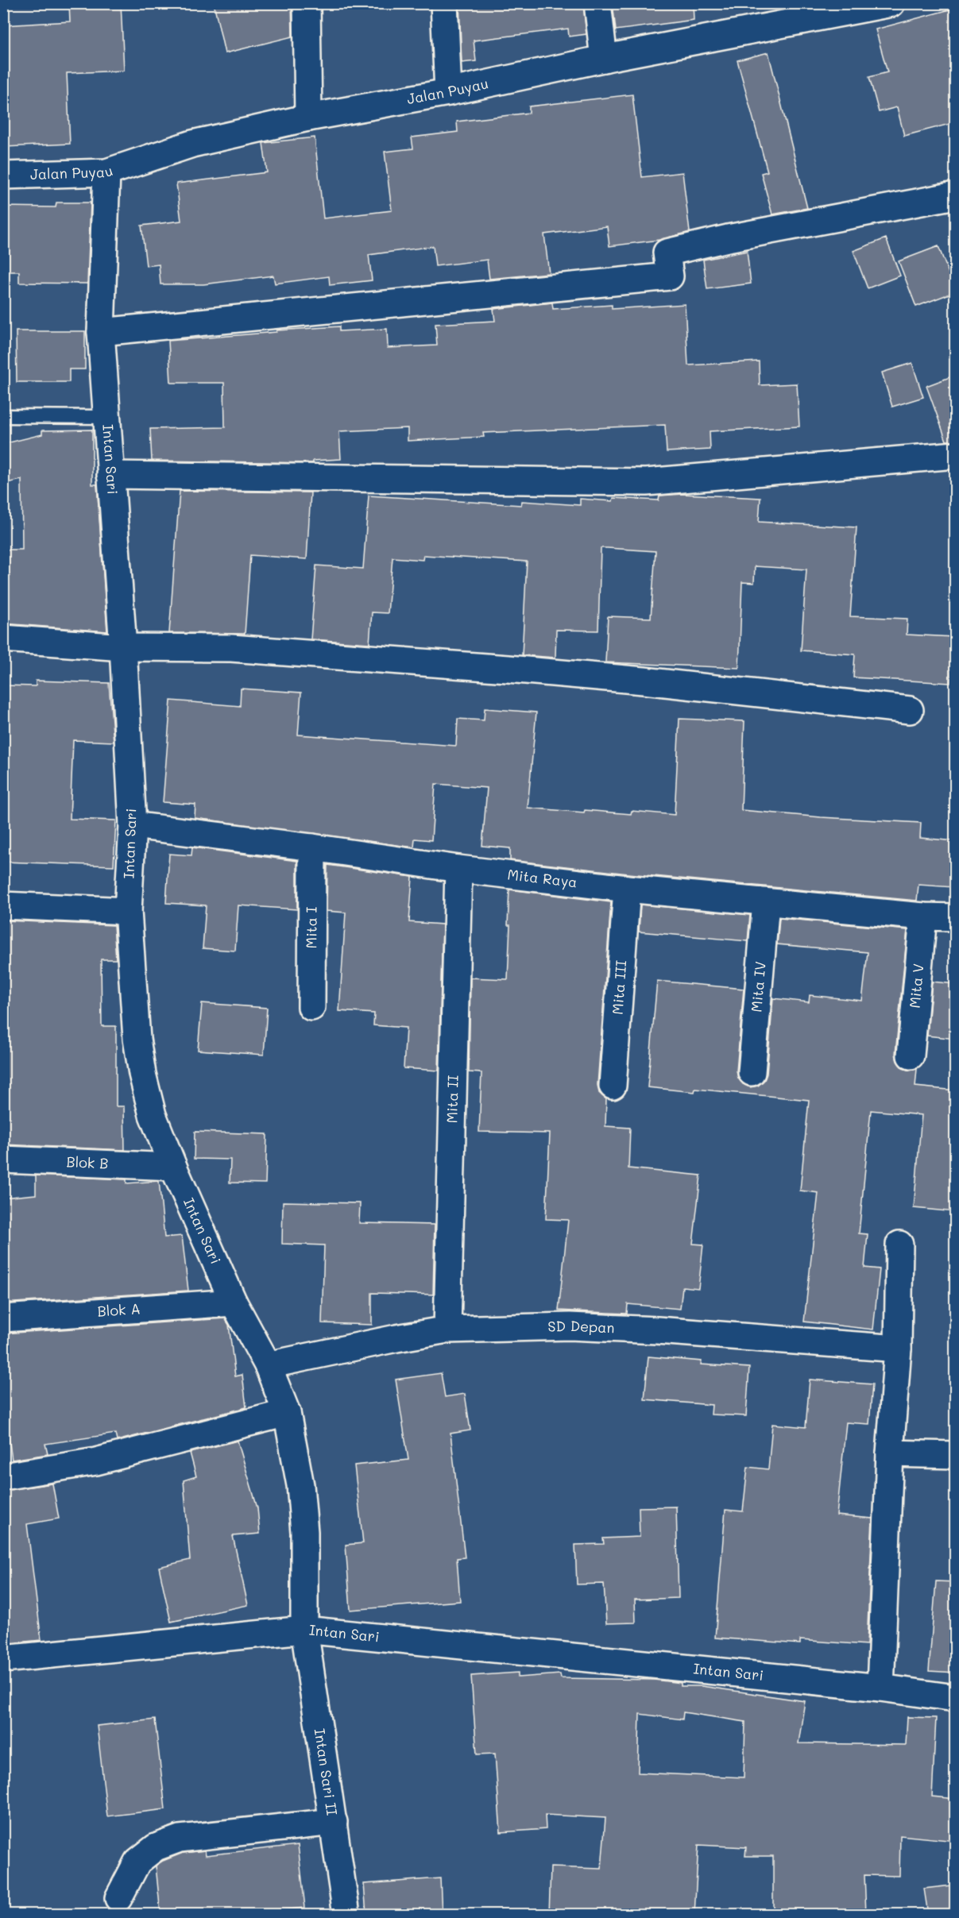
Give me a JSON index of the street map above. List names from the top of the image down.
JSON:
{
  "streets": {
    "street": [
      "Jalan Puyau",
      "Intan Sari",
      "Mita Raya",
      "Mita I",
      "Mita V",
      "Mita III",
      "Mita IV",
      "Mita II",
      "Blok B",
      "Blok A",
      "SD Depan",
      "Intan Sari II"
    ]
  },
  "crossings": [
    ["Jalan Puyau", "Intan Sari"],
    ["Intan Sari", "Mita Raya"],
    ["Intan Sari", "Blok B"],
    ["Intan Sari", "Blok A"],
    ["Intan Sari", "SD Depan"],
    ["Intan Sari", "Intan Sari II"],
    ["Mita Raya", "Mita I"],
    ["Mita Raya", "Mita V"],
    ["Mita Raya", "Mita III"],
    ["Mita Raya", "Mita IV"],
    ["Mita Raya", "Mita II"],
    ["Mita II", "SD Depan"]
  ]
}
